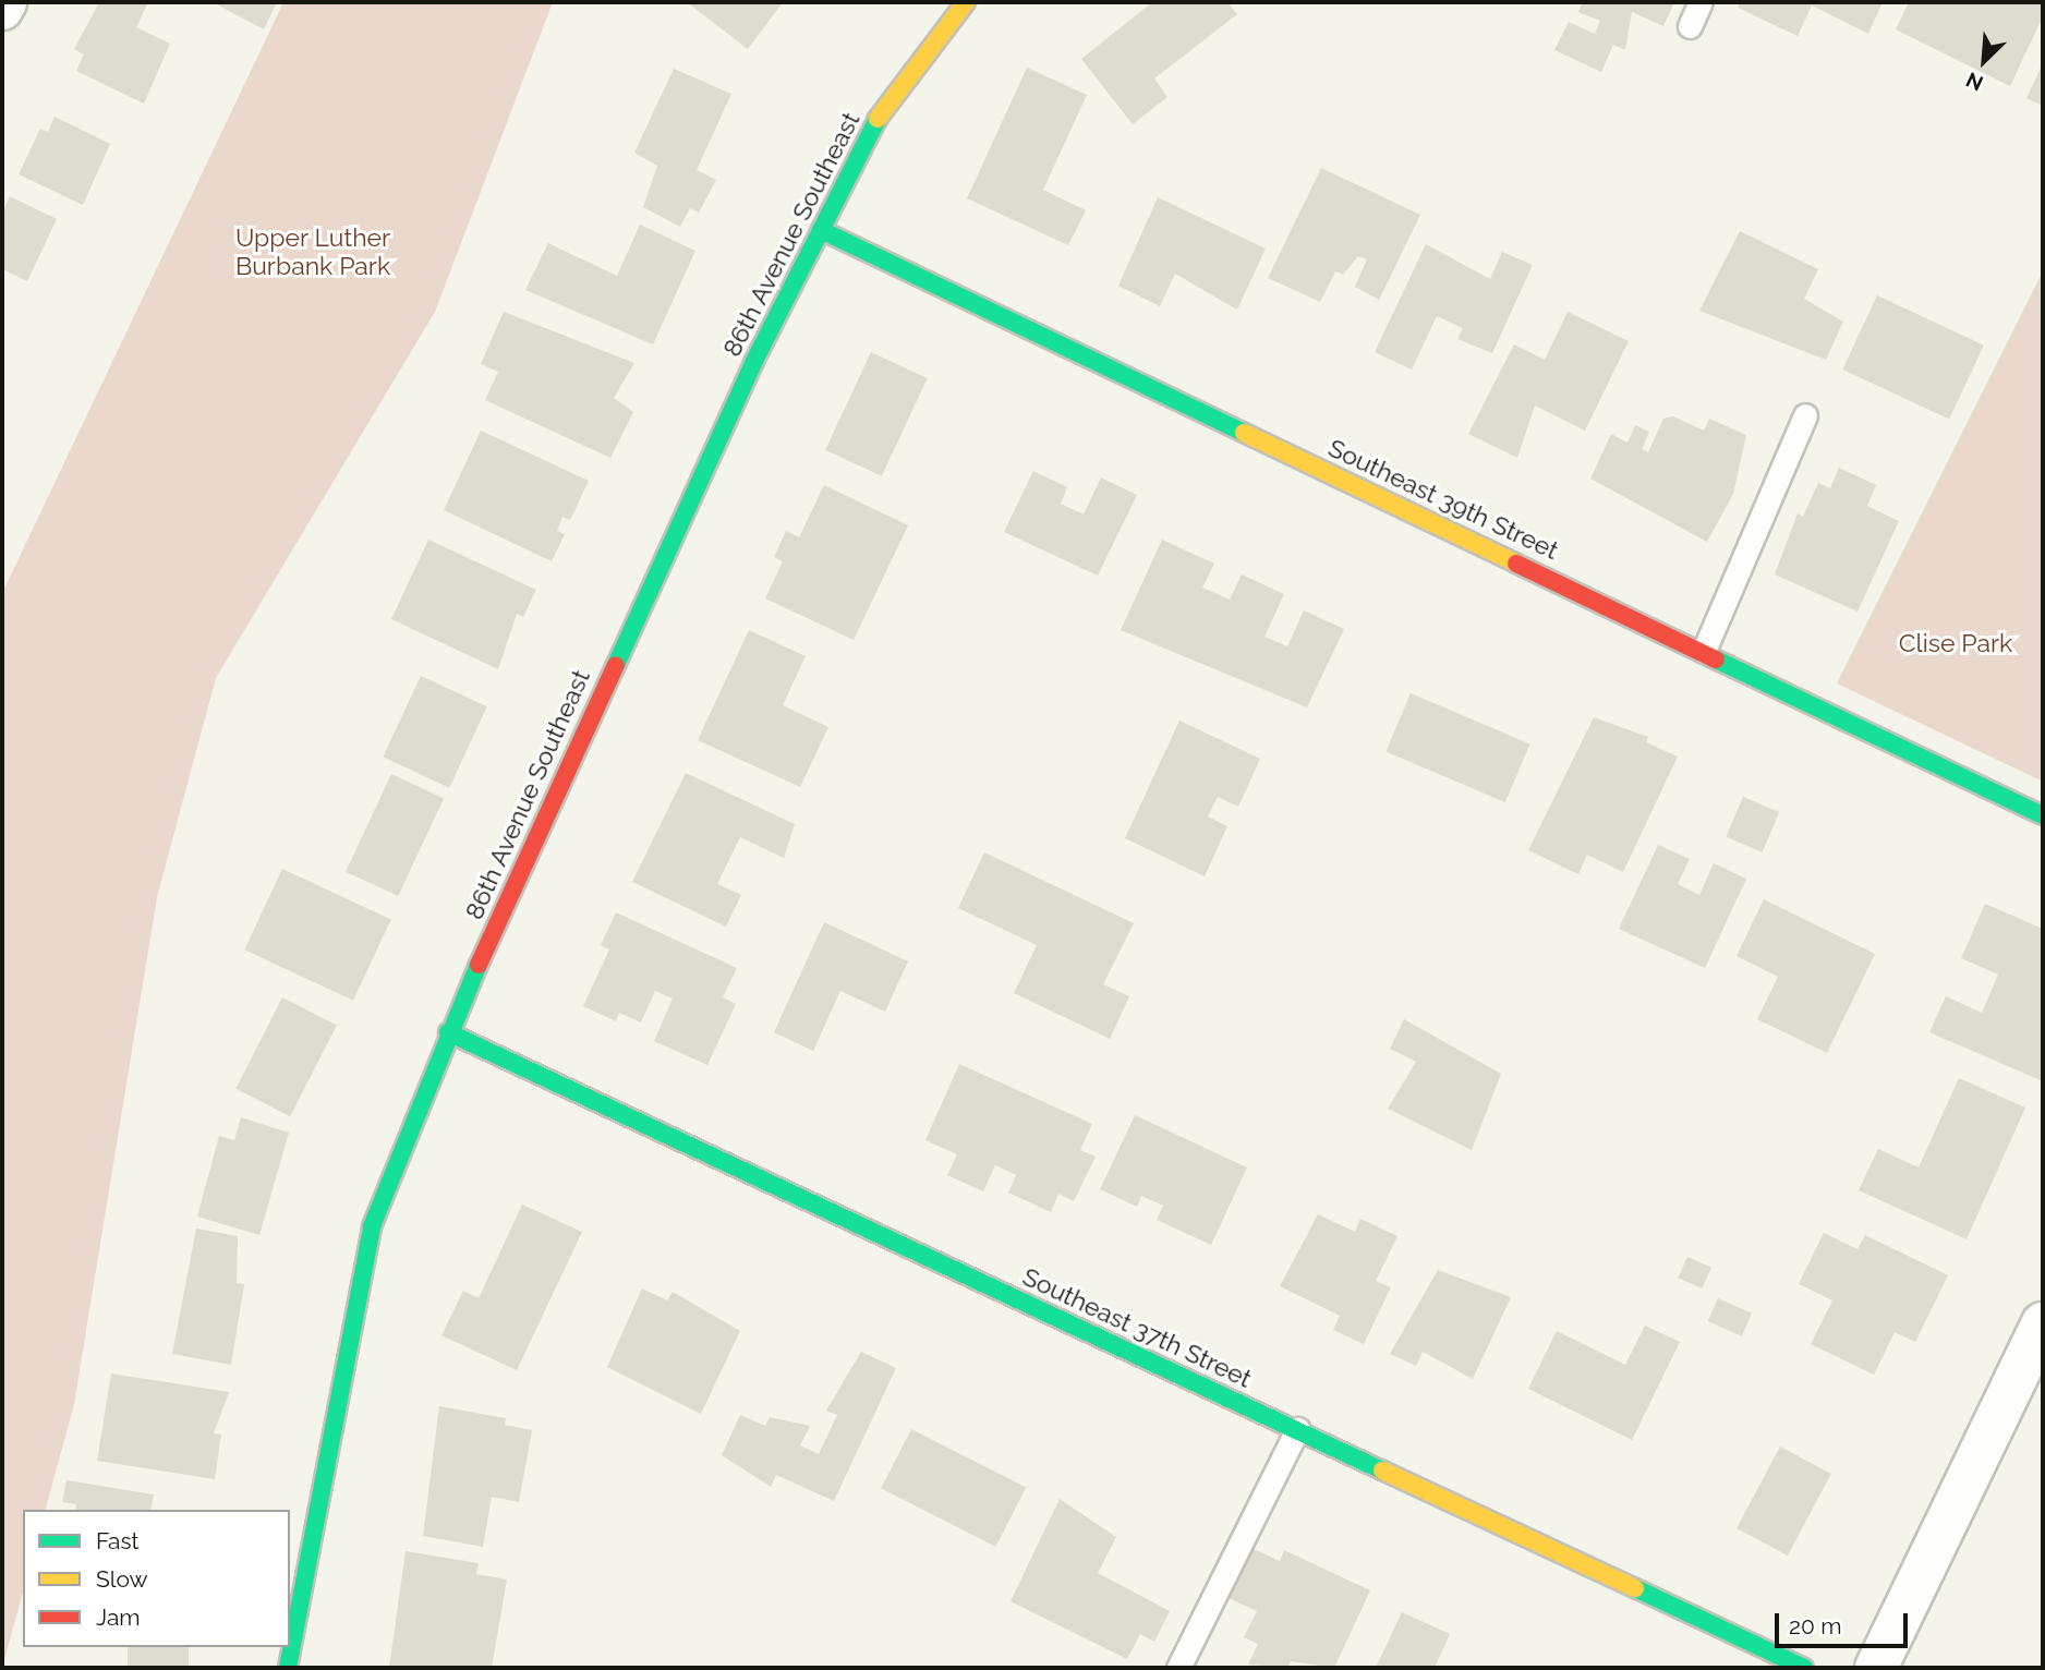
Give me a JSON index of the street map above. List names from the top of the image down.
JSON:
{
  "streets": {
    "street": ["86th Avenue Southeast", "Southeast 39th Street", "Southeast 37th Street"]
  },
  "crossings": [
    ["86th Avenue Southeast", "Southeast 39th Street"],
    ["86th Avenue Southeast", "Southeast 37th Street"]
  ],
  "parks": ["Upper Luther Burbank Park", "Clise Park"],
  "legend": ["Fast", "Slow", "Jam"],
  "scale_bar": "20 m",
  "north": "bottom left"
}
